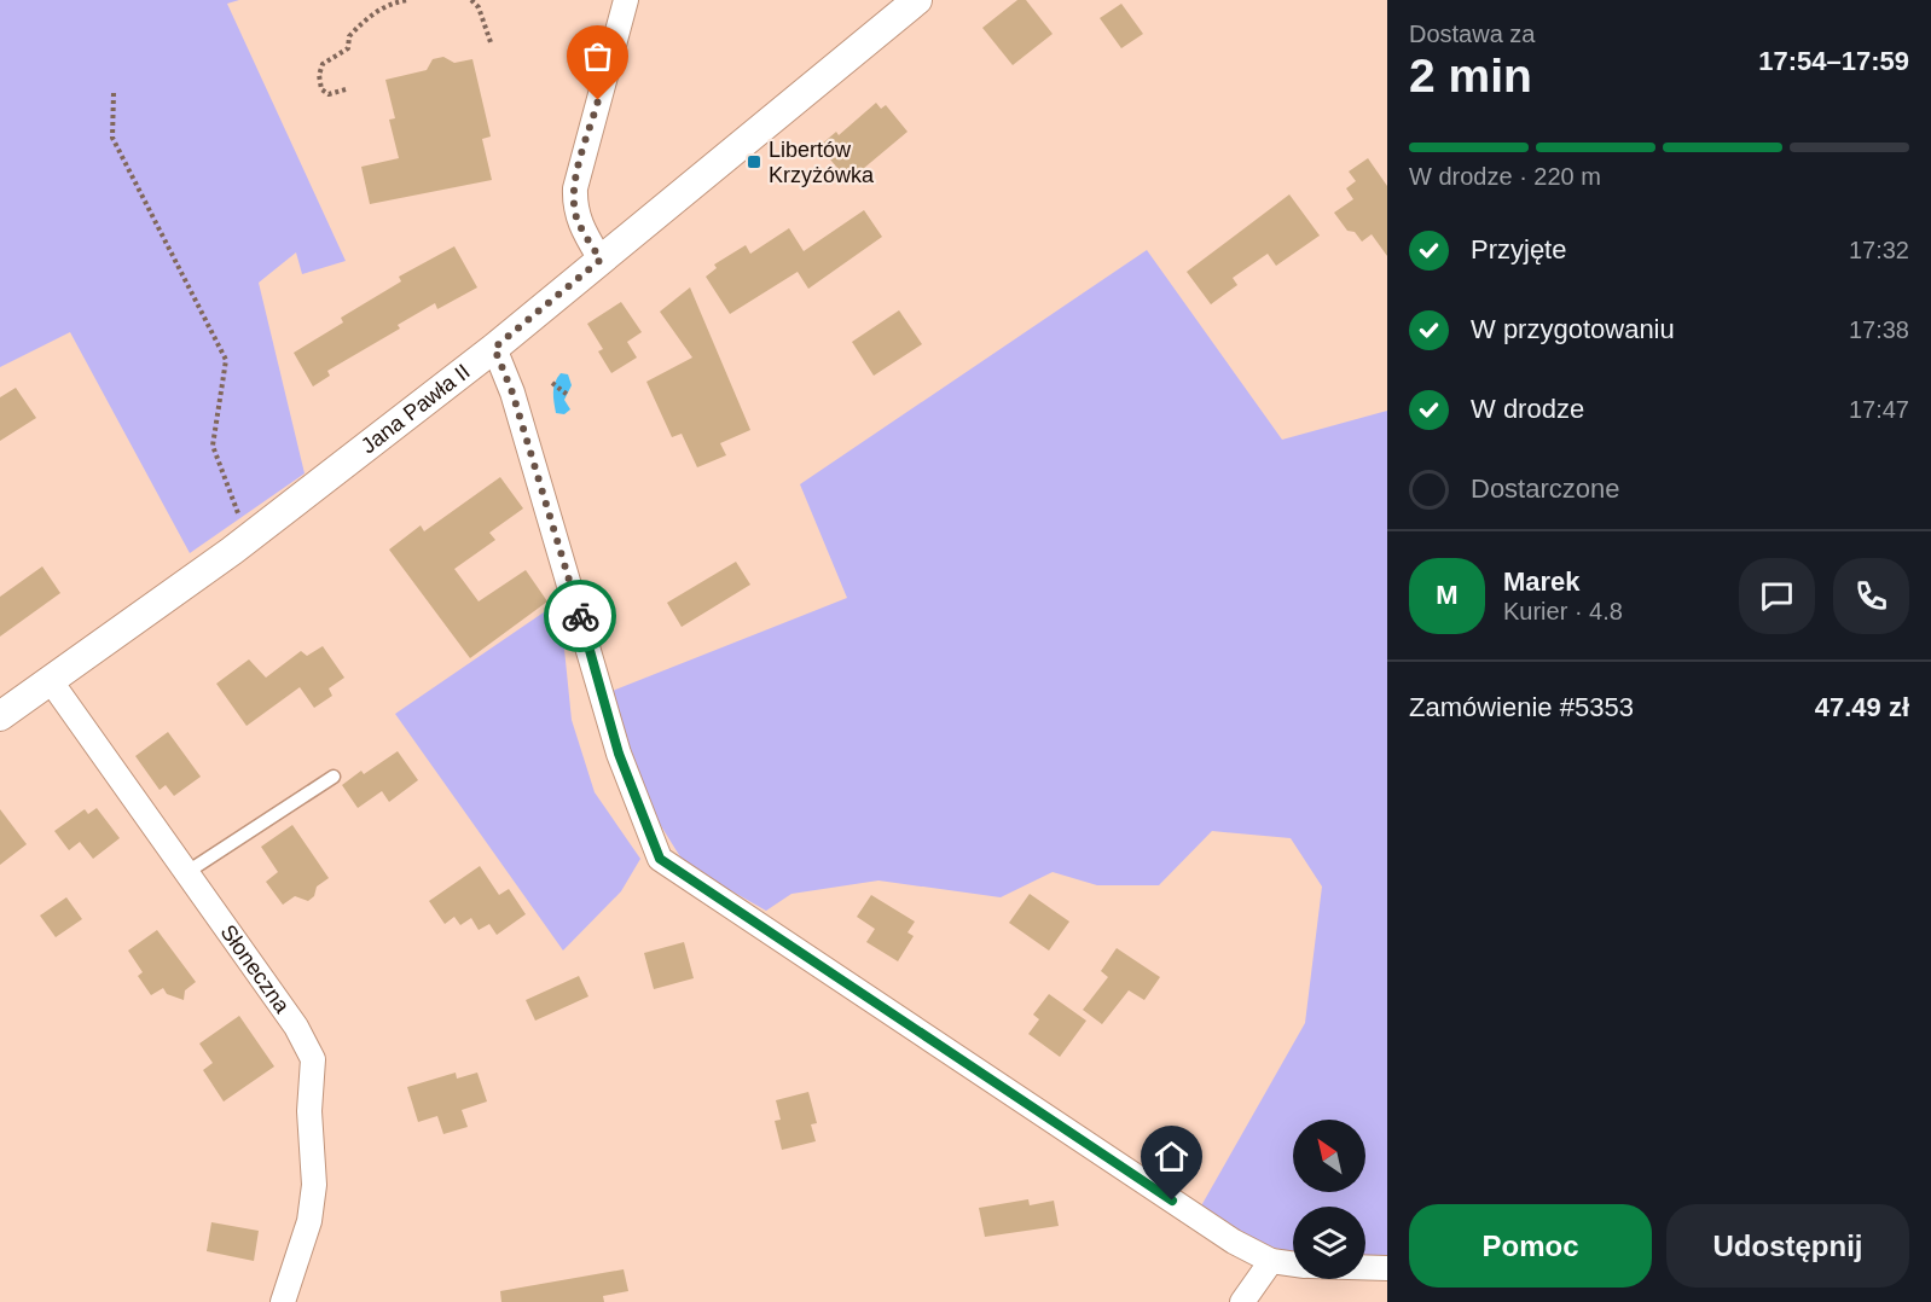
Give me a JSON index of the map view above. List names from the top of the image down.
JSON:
{
  "streets": {
    "street": ["Jana Pawła II", "Słoneczna"]
  },
  "crossings": [
    ["Jana Pawła II", "Słoneczna"]
  ],
  "places": {
    "transit": ["Libertów Krzyżówka"]
  },
  "north": "top left",
  "page": {
    "heading": ["2 min", "Dostawa za", "17:54–17:59"],
    "panel": [
      "Marek",
      "Kurier · 4.8",
      "Zamówienie #5353",
      "47.49 zł"
    ],
    "bar": "W drodze · 220 m",
    "list": [
      ["Przyjęte", "17:32"],
      ["W przygotowaniu", "17:38"],
      ["W drodze", "17:47"],
      "Dostarczone"
    ],
    "round": "M",
    "buttons": ["Pomoc", "Udostępnij"]
  }
}
